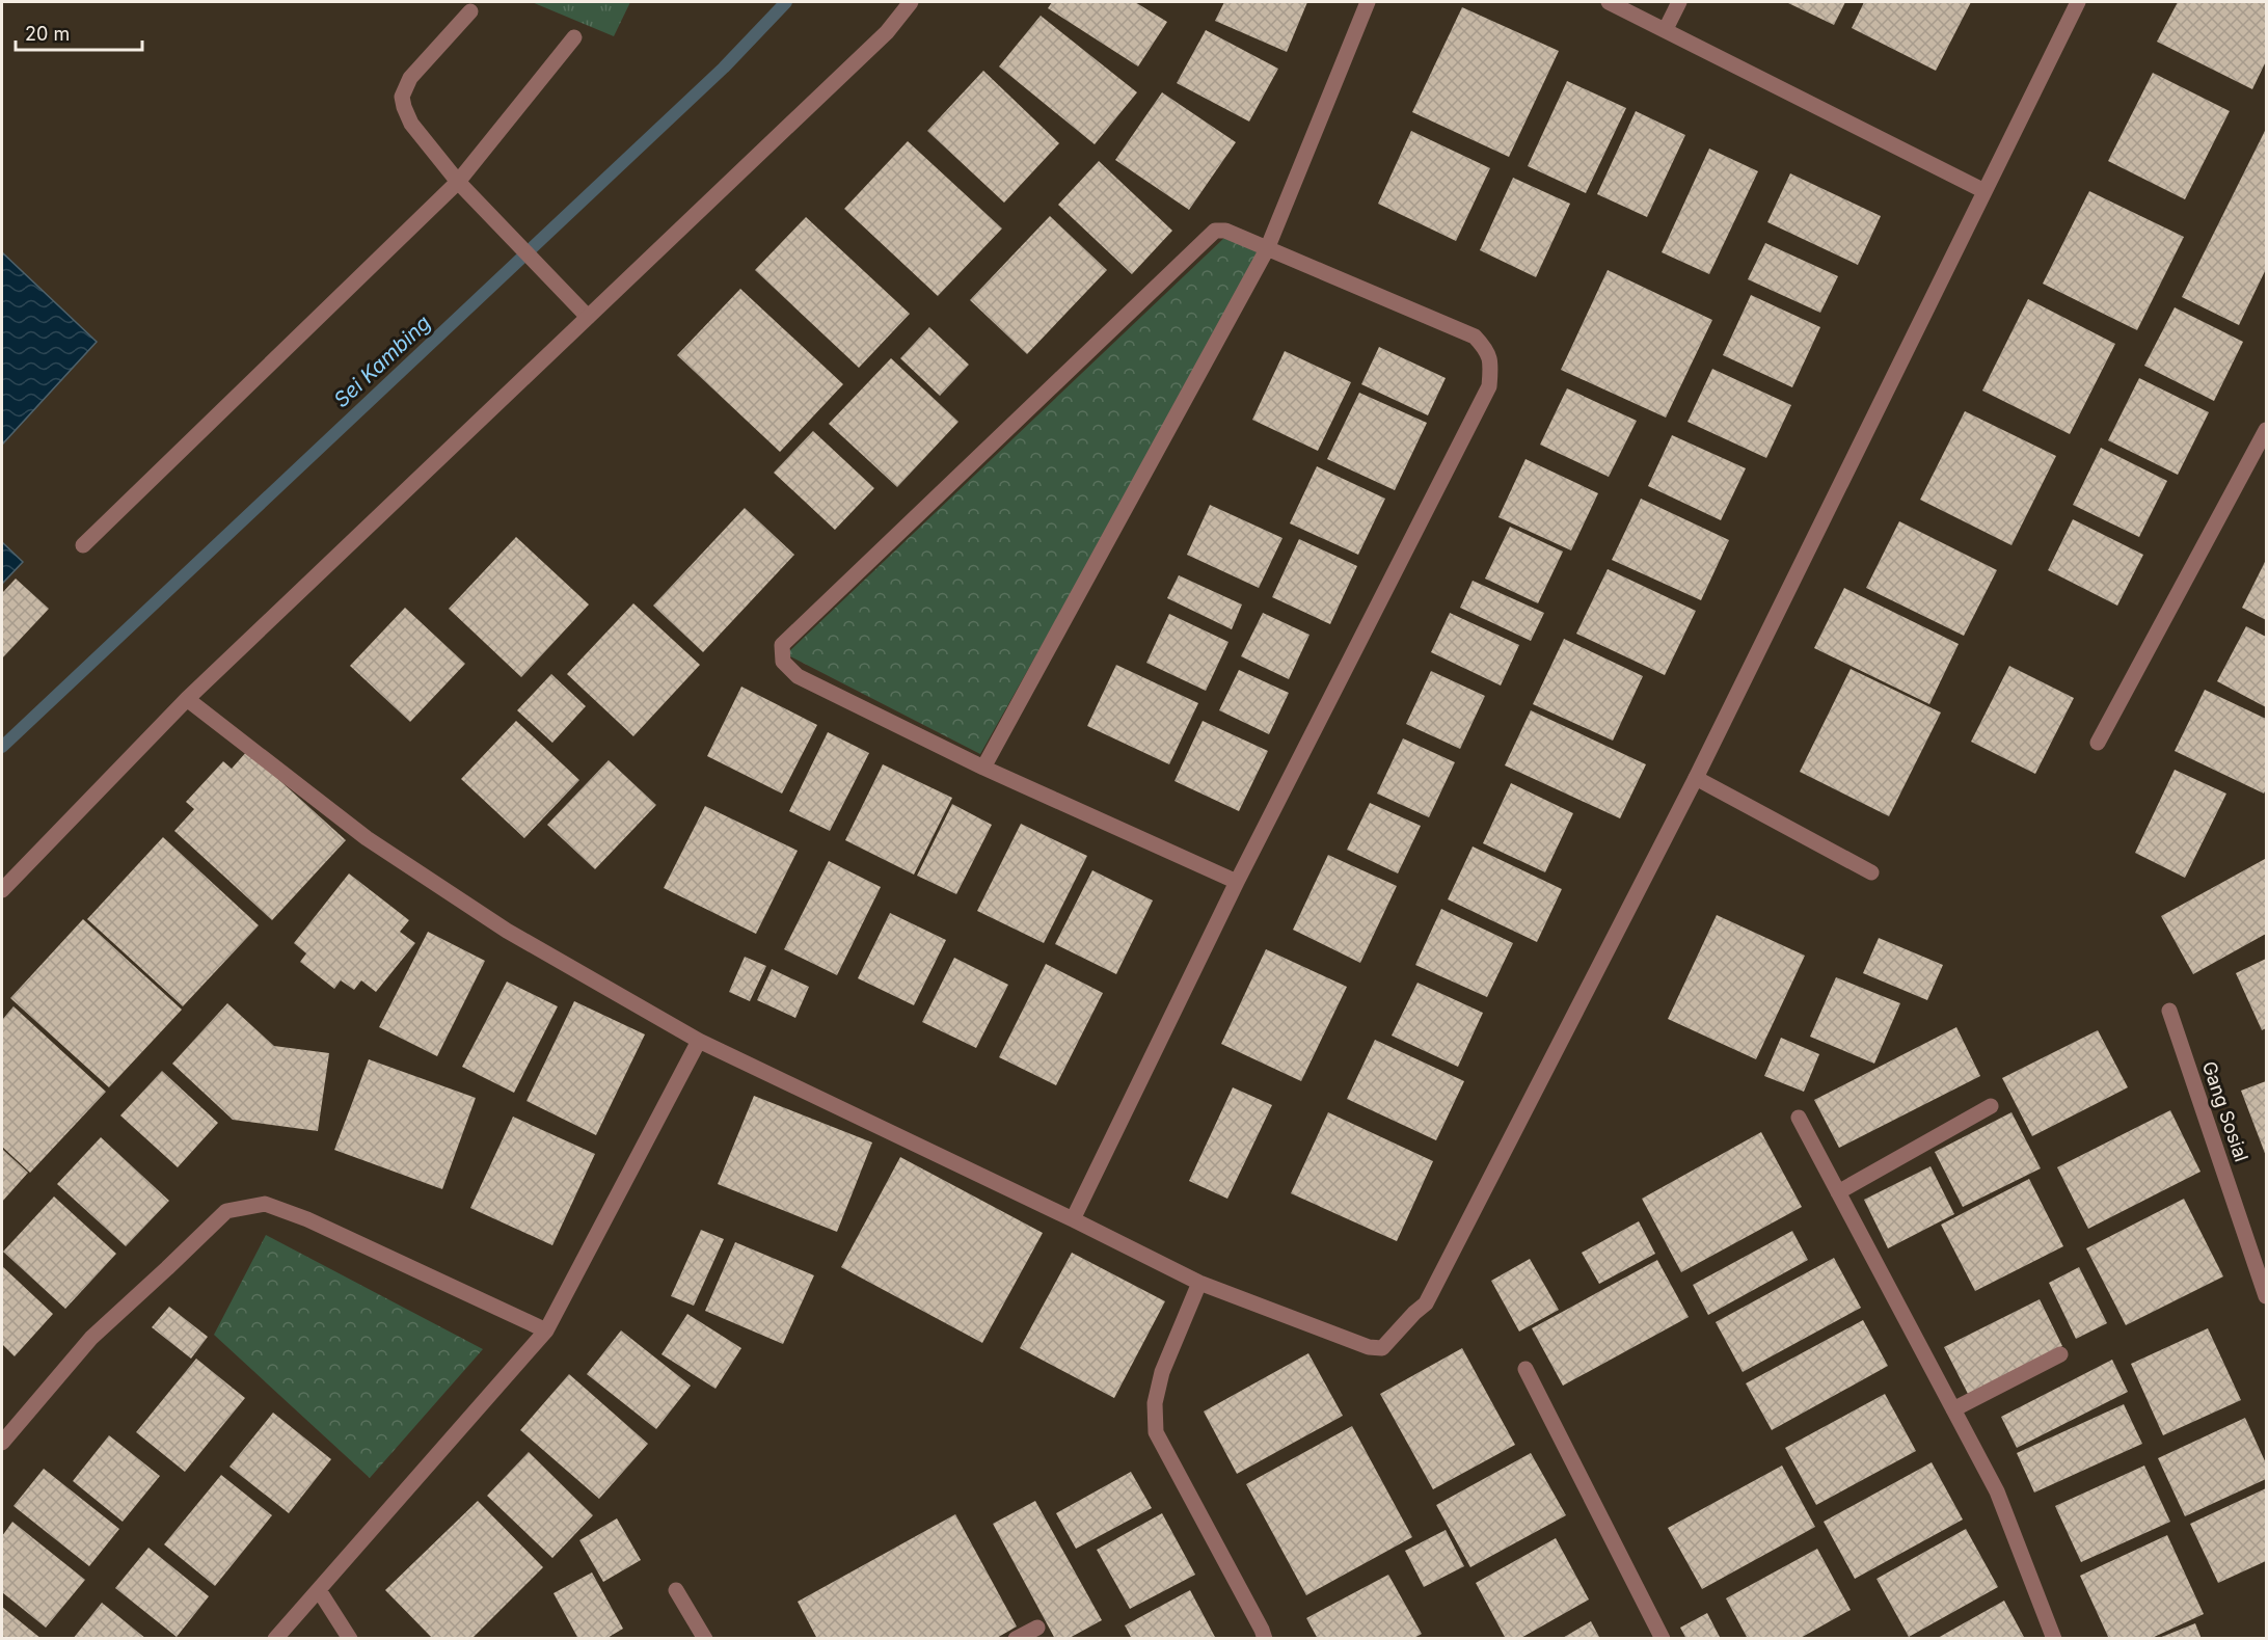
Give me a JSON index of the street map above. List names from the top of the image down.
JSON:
{
  "streets": {
    "street": ["Gang Sosial"]
  },
  "water": ["Sei Kambing"],
  "scale_bar": "20 m"
}
